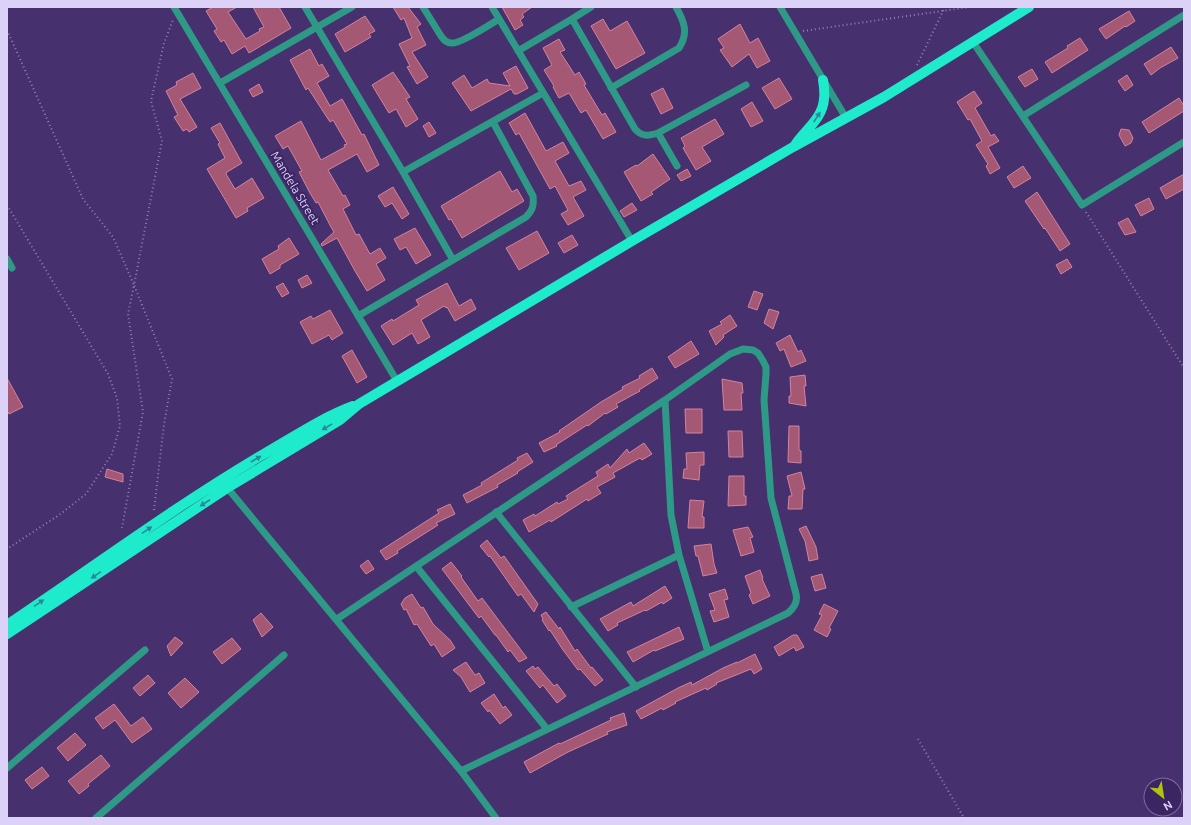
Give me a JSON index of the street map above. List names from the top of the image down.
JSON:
{
  "streets": {
    "street": ["Mandela Street"]
  },
  "north": "bottom right"
}
